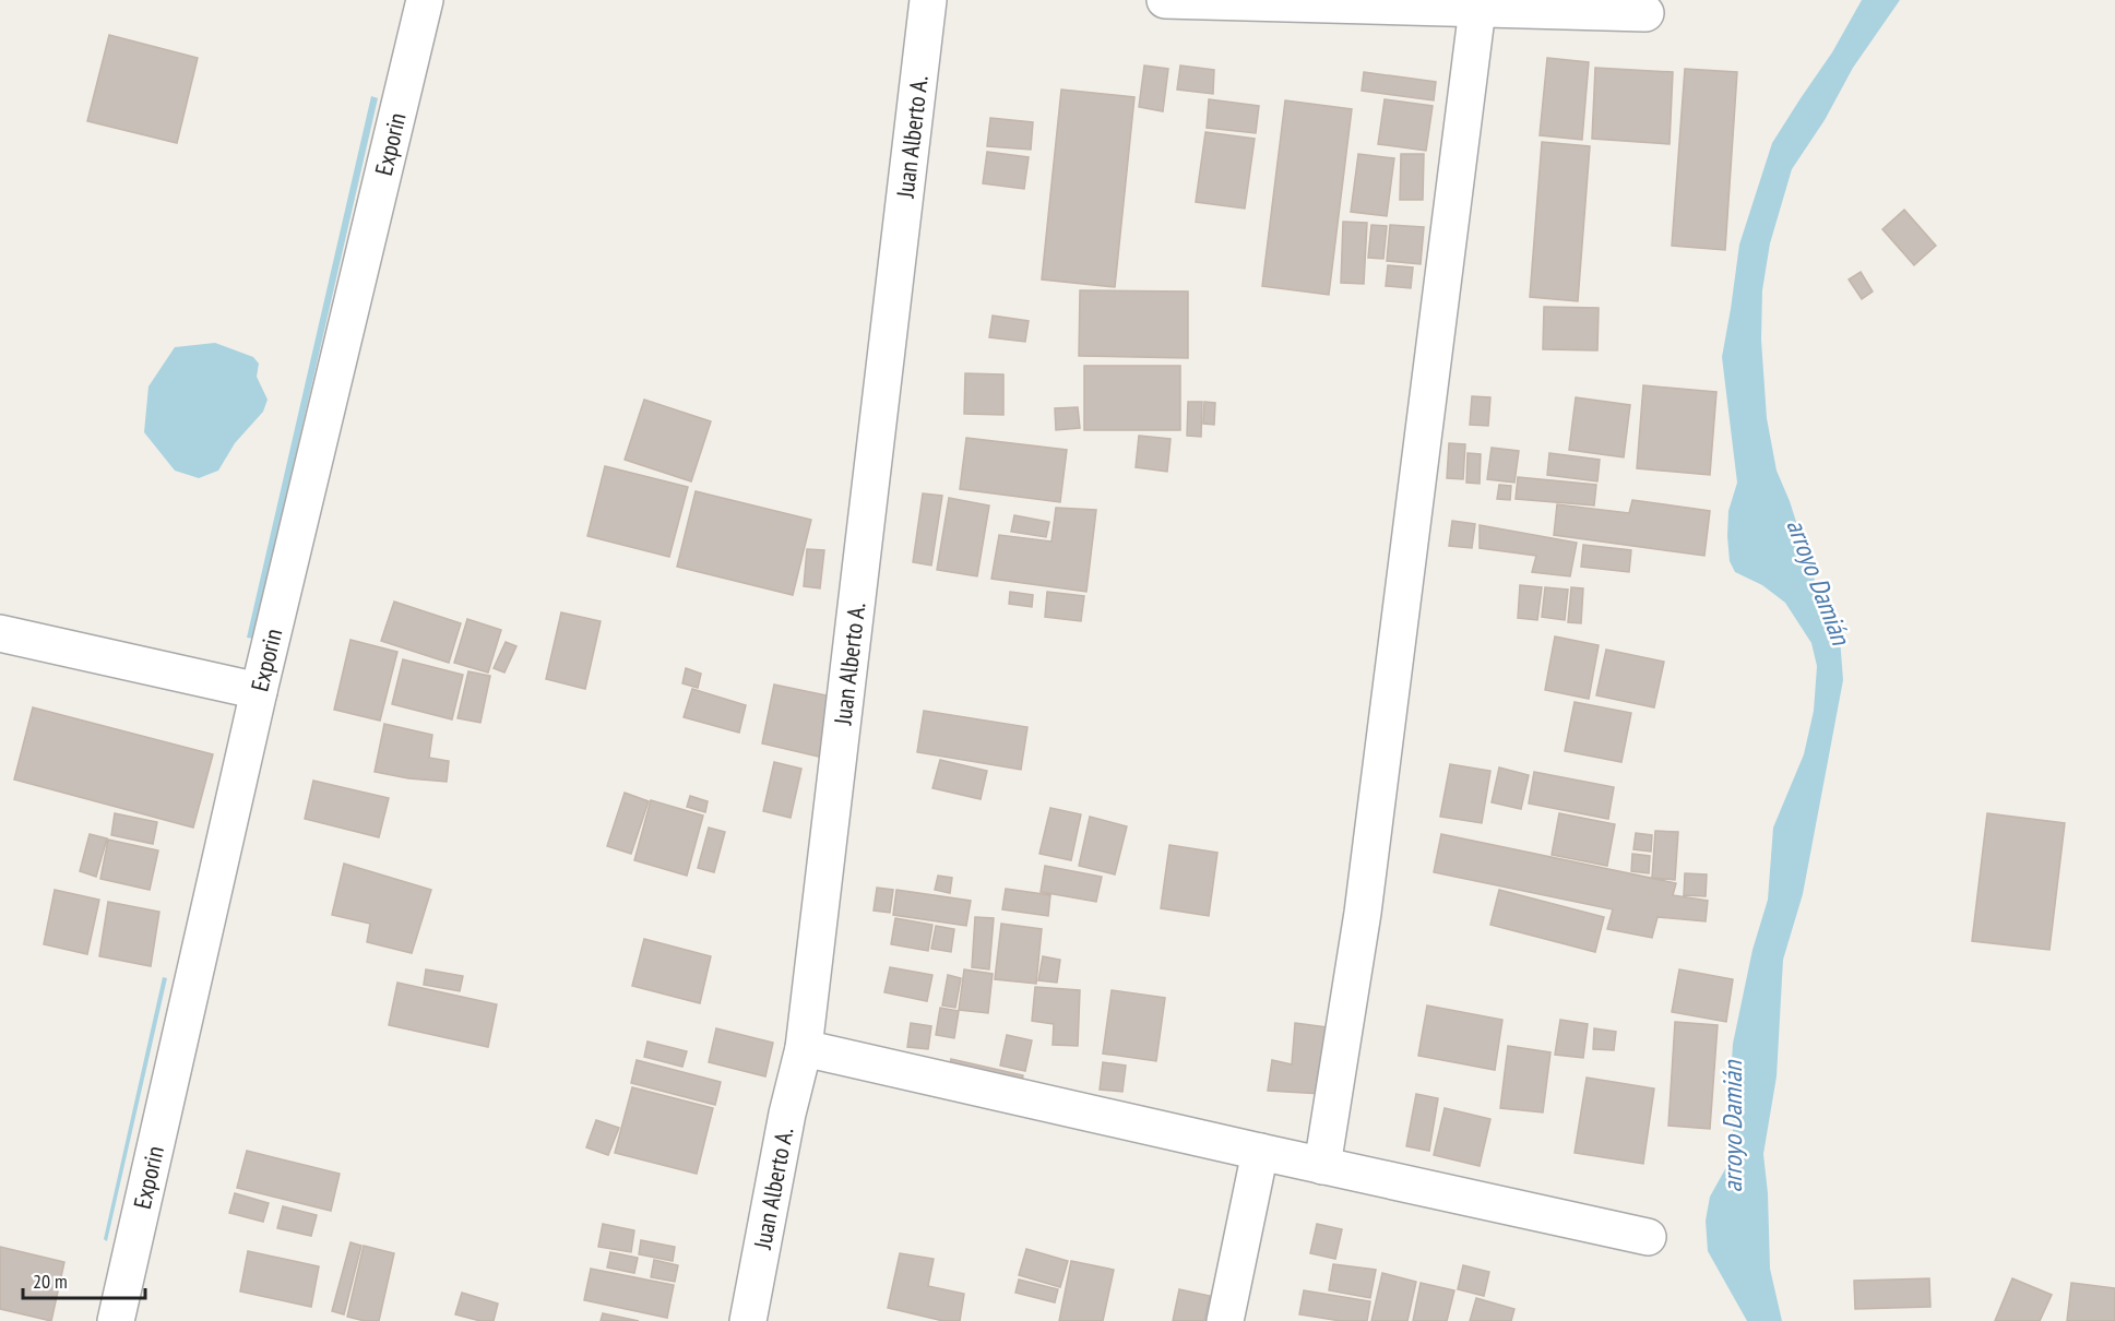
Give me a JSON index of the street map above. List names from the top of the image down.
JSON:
{
  "streets": {
    "street": ["Juan Alberto A.", "Exporin"]
  },
  "water": ["arroyo Damián"],
  "scale_bar": "20 m"
}
